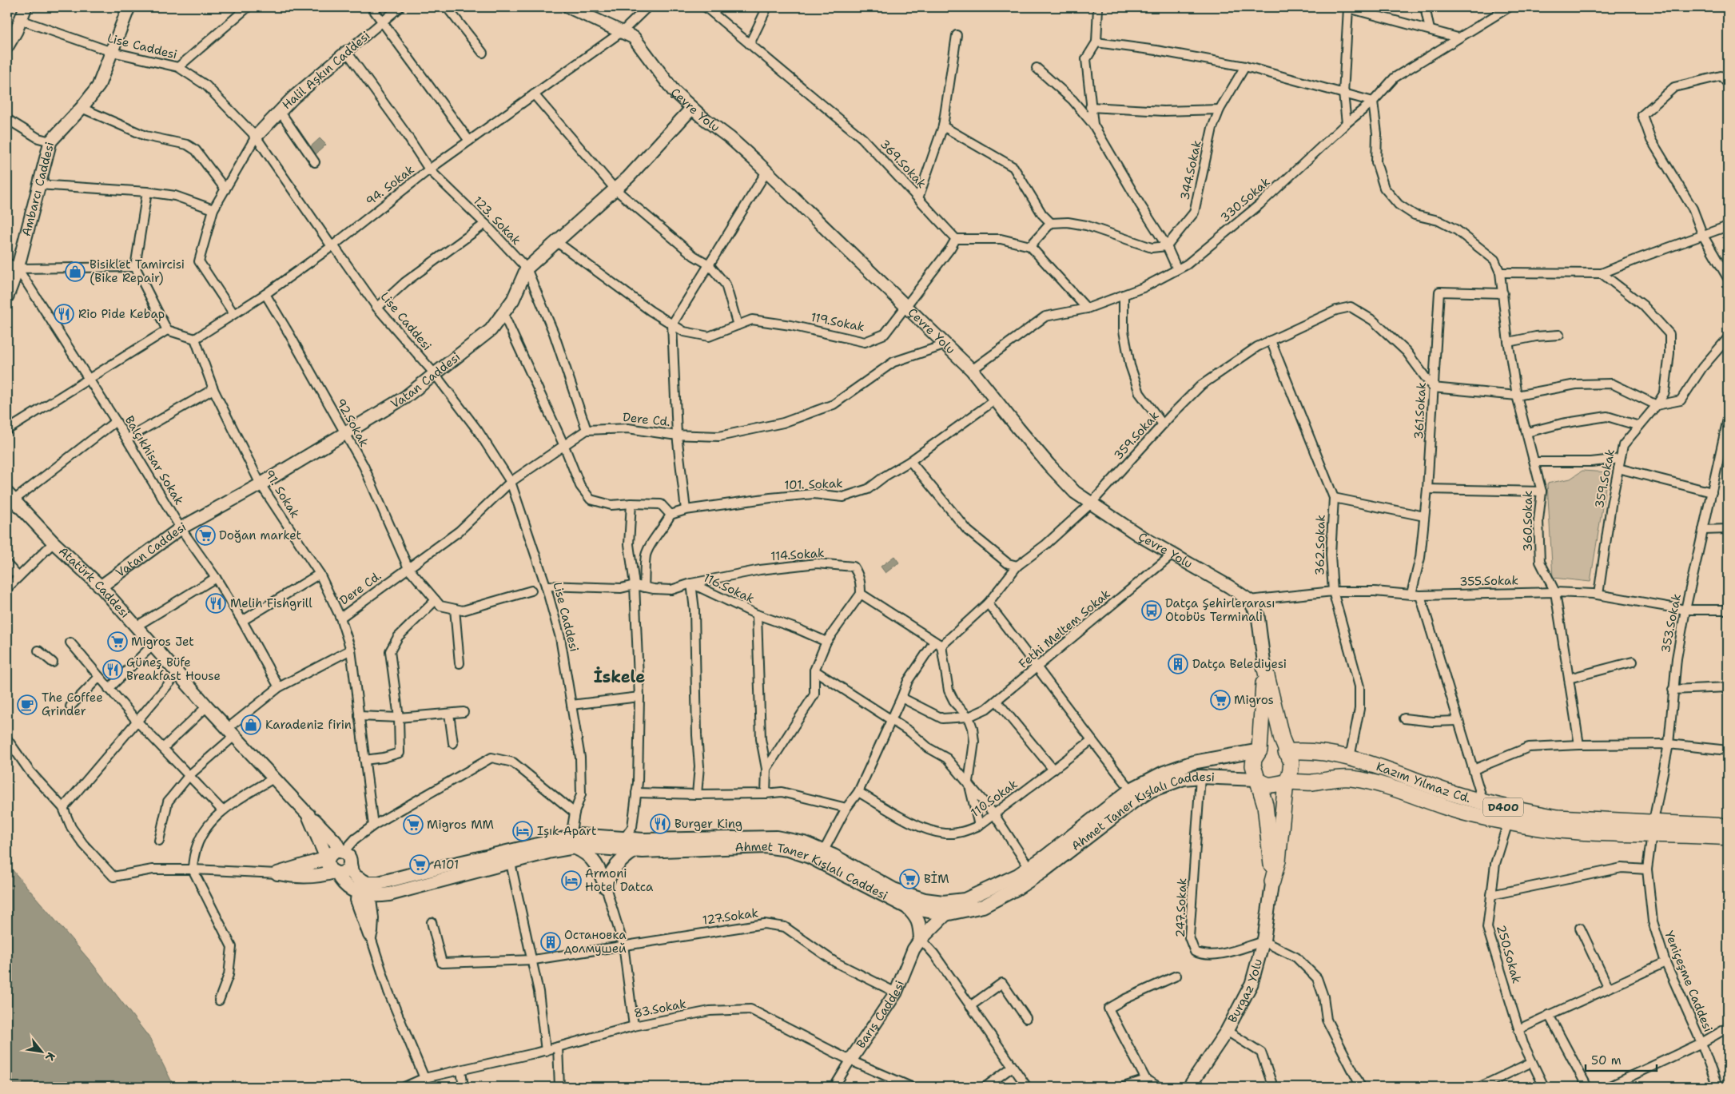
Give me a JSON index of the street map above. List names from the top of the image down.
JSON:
{
  "streets": {
    "highway": ["Kazım Yılmaz Cd.", "D400"],
    "main road": ["Ahmet Taner Kışlalı Caddesi"],
    "street": [
      "Lise Caddesi",
      "Halil Aşkın Caddesi",
      "Çevre Yolu",
      "369.Sokak",
      "344.Sokak",
      "94. Sokak",
      "Ambarcı Caddesi",
      "330.Sokak",
      "123. Sokak",
      "119.Sokak",
      "Vatan Caddesi",
      "361.Sokak",
      "Dere Cd.",
      "92.Sokak",
      "359.Sokak",
      "Balçıkhisar Sokak",
      "101. Sokak",
      "91. Sokak",
      "360.Sokak",
      "362.Sokak",
      "114.Sokak",
      "355.Sokak",
      "Atatürk Caddesi",
      "116.Sokak",
      "353.Sokak",
      "Fethi Meltem Sokak",
      "110.Sokak",
      "247.Sokak",
      "127.Sokak",
      "250.Sokak",
      "Yeniçeşme Caddesi",
      "Burgaz Yolu",
      "83.Sokak",
      "Barış Caddesi"
    ]
  },
  "crossings": [
    ["Lise Caddesi", "Halil Aşkın Caddesi"],
    ["Lise Caddesi", "94. Sokak"],
    ["Lise Caddesi", "Ambarcı Caddesi"],
    ["Lise Caddesi", "Vatan Caddesi"],
    ["Lise Caddesi", "Dere Cd."],
    ["Lise Caddesi", "116.Sokak"],
    ["Lise Caddesi", "Ahmet Taner Kışlalı Caddesi"],
    ["Halil Aşkın Caddesi", "123. Sokak"],
    ["Çevre Yolu", "94. Sokak"],
    ["Çevre Yolu", "330.Sokak"],
    ["Çevre Yolu", "119.Sokak"],
    ["Çevre Yolu", "Vatan Caddesi"],
    ["Çevre Yolu", "Dere Cd."],
    ["Çevre Yolu", "359.Sokak"],
    ["Çevre Yolu", "101. Sokak"],
    ["Çevre Yolu", "355.Sokak"],
    ["Çevre Yolu", "Fethi Meltem Sokak"],
    ["369.Sokak", "119.Sokak"],
    ["94. Sokak", "123. Sokak"],
    ["94. Sokak", "92.Sokak"],
    ["94. Sokak", "91. Sokak"],
    ["Ambarcı Caddesi", "Balçıkhisar Sokak"],
    ["123. Sokak", "Vatan Caddesi"],
    ["123. Sokak", "Dere Cd."],
    ["119.Sokak", "Vatan Caddesi"],
    ["Vatan Caddesi", "92.Sokak"],
    ["Vatan Caddesi", "Balçıkhisar Sokak"],
    ["Vatan Caddesi", "91. Sokak"],
    ["Vatan Caddesi", "Atatürk Caddesi"],
    ["361.Sokak", "359.Sokak"],
    ["361.Sokak", "360.Sokak"],
    ["361.Sokak", "355.Sokak"],
    ["Dere Cd.", "92.Sokak"],
    ["Dere Cd.", "91. Sokak"],
    ["359.Sokak", "362.Sokak"],
    ["359.Sokak", "355.Sokak"],
    ["359.Sokak", "110.Sokak"],
    ["359.Sokak", "Ahmet Taner Kışlalı Caddesi"],
    ["360.Sokak", "355.Sokak"],
    ["362.Sokak", "355.Sokak"],
    ["362.Sokak", "Kazım Yılmaz Cd."],
    ["114.Sokak", "116.Sokak"],
    ["355.Sokak", "353.Sokak"],
    ["353.Sokak", "Kazım Yılmaz Cd."],
    ["353.Sokak", "Yeniçeşme Caddesi"],
    ["Kazım Yılmaz Cd.", "D400"],
    ["Kazım Yılmaz Cd.", "Ahmet Taner Kışlalı Caddesi"],
    ["Kazım Yılmaz Cd.", "250.Sokak"],
    ["Kazım Yılmaz Cd.", "Yeniçeşme Caddesi"],
    ["D400", "Ahmet Taner Kışlalı Caddesi"],
    ["Ahmet Taner Kışlalı Caddesi", "247.Sokak"],
    ["247.Sokak", "Burgaz Yolu"],
    ["127.Sokak", "Barış Caddesi"],
    ["83.Sokak", "Barış Caddesi"]
  ],
  "districts": ["İskele"],
  "places": {
    "shop": ["Bisiklet Tamircisi (Bike Repair)", "Karadeniz firin"],
    "restaurant": [
      "Rio Pide Kebap",
      "Melih Fishgrill",
      "Güneş Büfe Breakfast House",
      "Burger King"
    ],
    "supermarket": [
      "Doğan market",
      "Migros Jet",
      "Migros",
      "Migros MM",
      "A101",
      "BİM"
    ],
    "bus stop": ["Datça Şehirlerarası Otobüs Terminali"],
    "building": ["Datça Belediyesi", "Остановка долмушей"],
    "cafe": ["The Coffee Grinder"],
    "hotel": ["Işık Apart", "Armoni Hotel Datca"]
  },
  "scale_bar": "50 m",
  "north": "bottom right"
}
